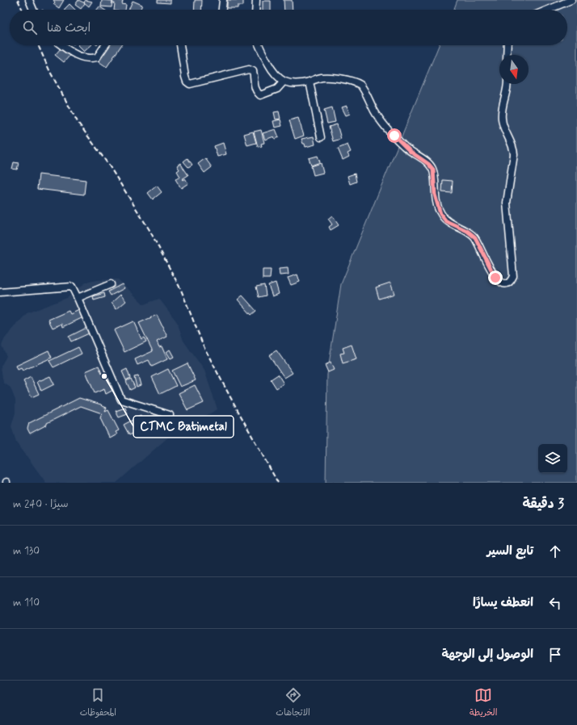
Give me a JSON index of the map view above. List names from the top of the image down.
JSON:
{
  "places": ["CTMC Batimetal"],
  "north": "bottom",
  "page": {
    "search": "ابحث هنا",
    "heading": ["3 دقيقة", "سيرًا · 240 m"],
    "list": [
      ["تابع السير", "130 m"],
      ["انعطف يسارًا", "110 m"],
      "الوصول إلى الوجهة"
    ],
    "nav": ["الخريطة", "الاتجاهات", "المحفوظات"]
  }
}
